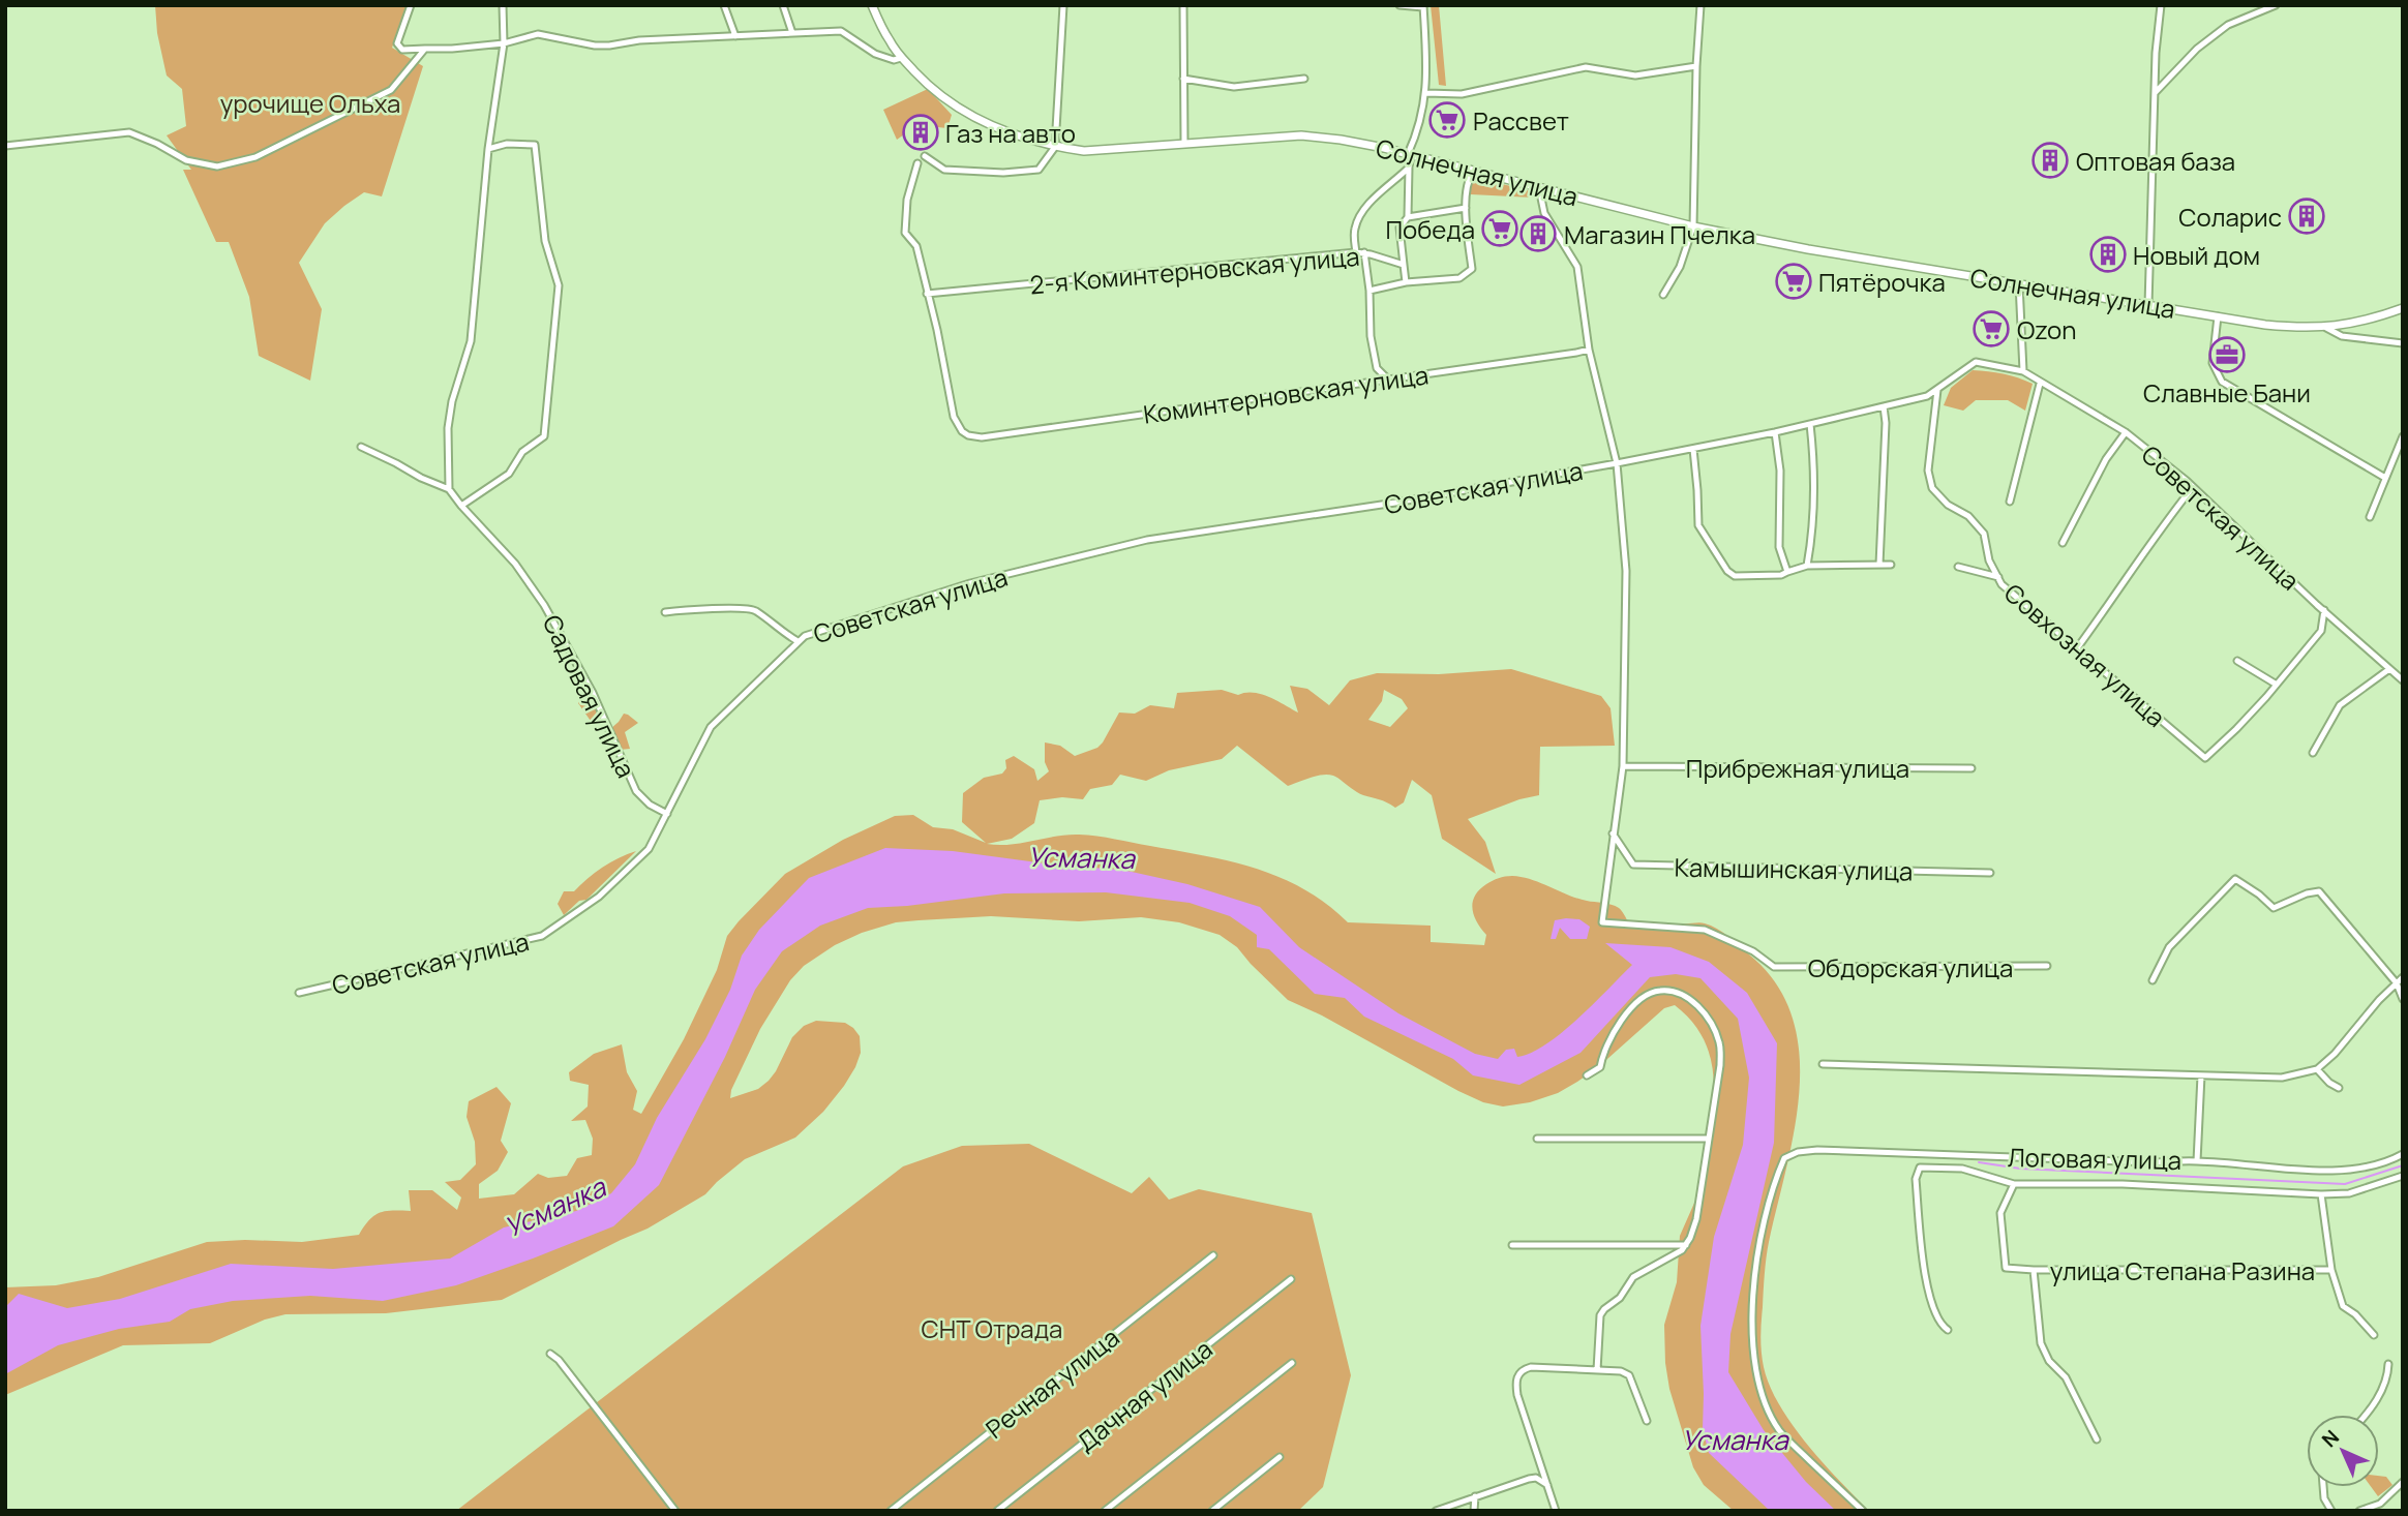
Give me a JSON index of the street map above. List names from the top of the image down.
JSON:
{
  "streets": {
    "street": [
      "Солнечная улица",
      "2-я Коминтерновская улица",
      "Коминтерновская улица",
      "Советская улица",
      "Совхозная улица",
      "Садовая улица",
      "Прибрежная улица",
      "Камышинская улица",
      "Обдорская улица",
      "Логовая улица",
      "улица Степана Разина",
      "Речная улица",
      "Дачная улица"
    ]
  },
  "crossings": [
    ["2-я Коминтерновская улица", "Коминтерновская улица"],
    ["Советская улица", "Совхозная улица"],
    ["Советская улица", "Садовая улица"],
    ["Советская улица", "Прибрежная улица"],
    ["Советская улица", "Камышинская улица"],
    ["Советская улица", "Обдорская улица"]
  ],
  "water": ["Усманка"],
  "parks": ["урочище Ольха", "СНТ Отрада"],
  "places": {
    "supermarket": [
      "Рассвет",
      "Победа",
      "Пятёрочка",
      "Ozon"
    ],
    "building": [
      "Газ на авто",
      "Оптовая база",
      "Соларис",
      "Магазин Пчелка",
      "Новый дом"
    ],
    "office": ["Славные Бани"]
  },
  "north": "top left"
}
